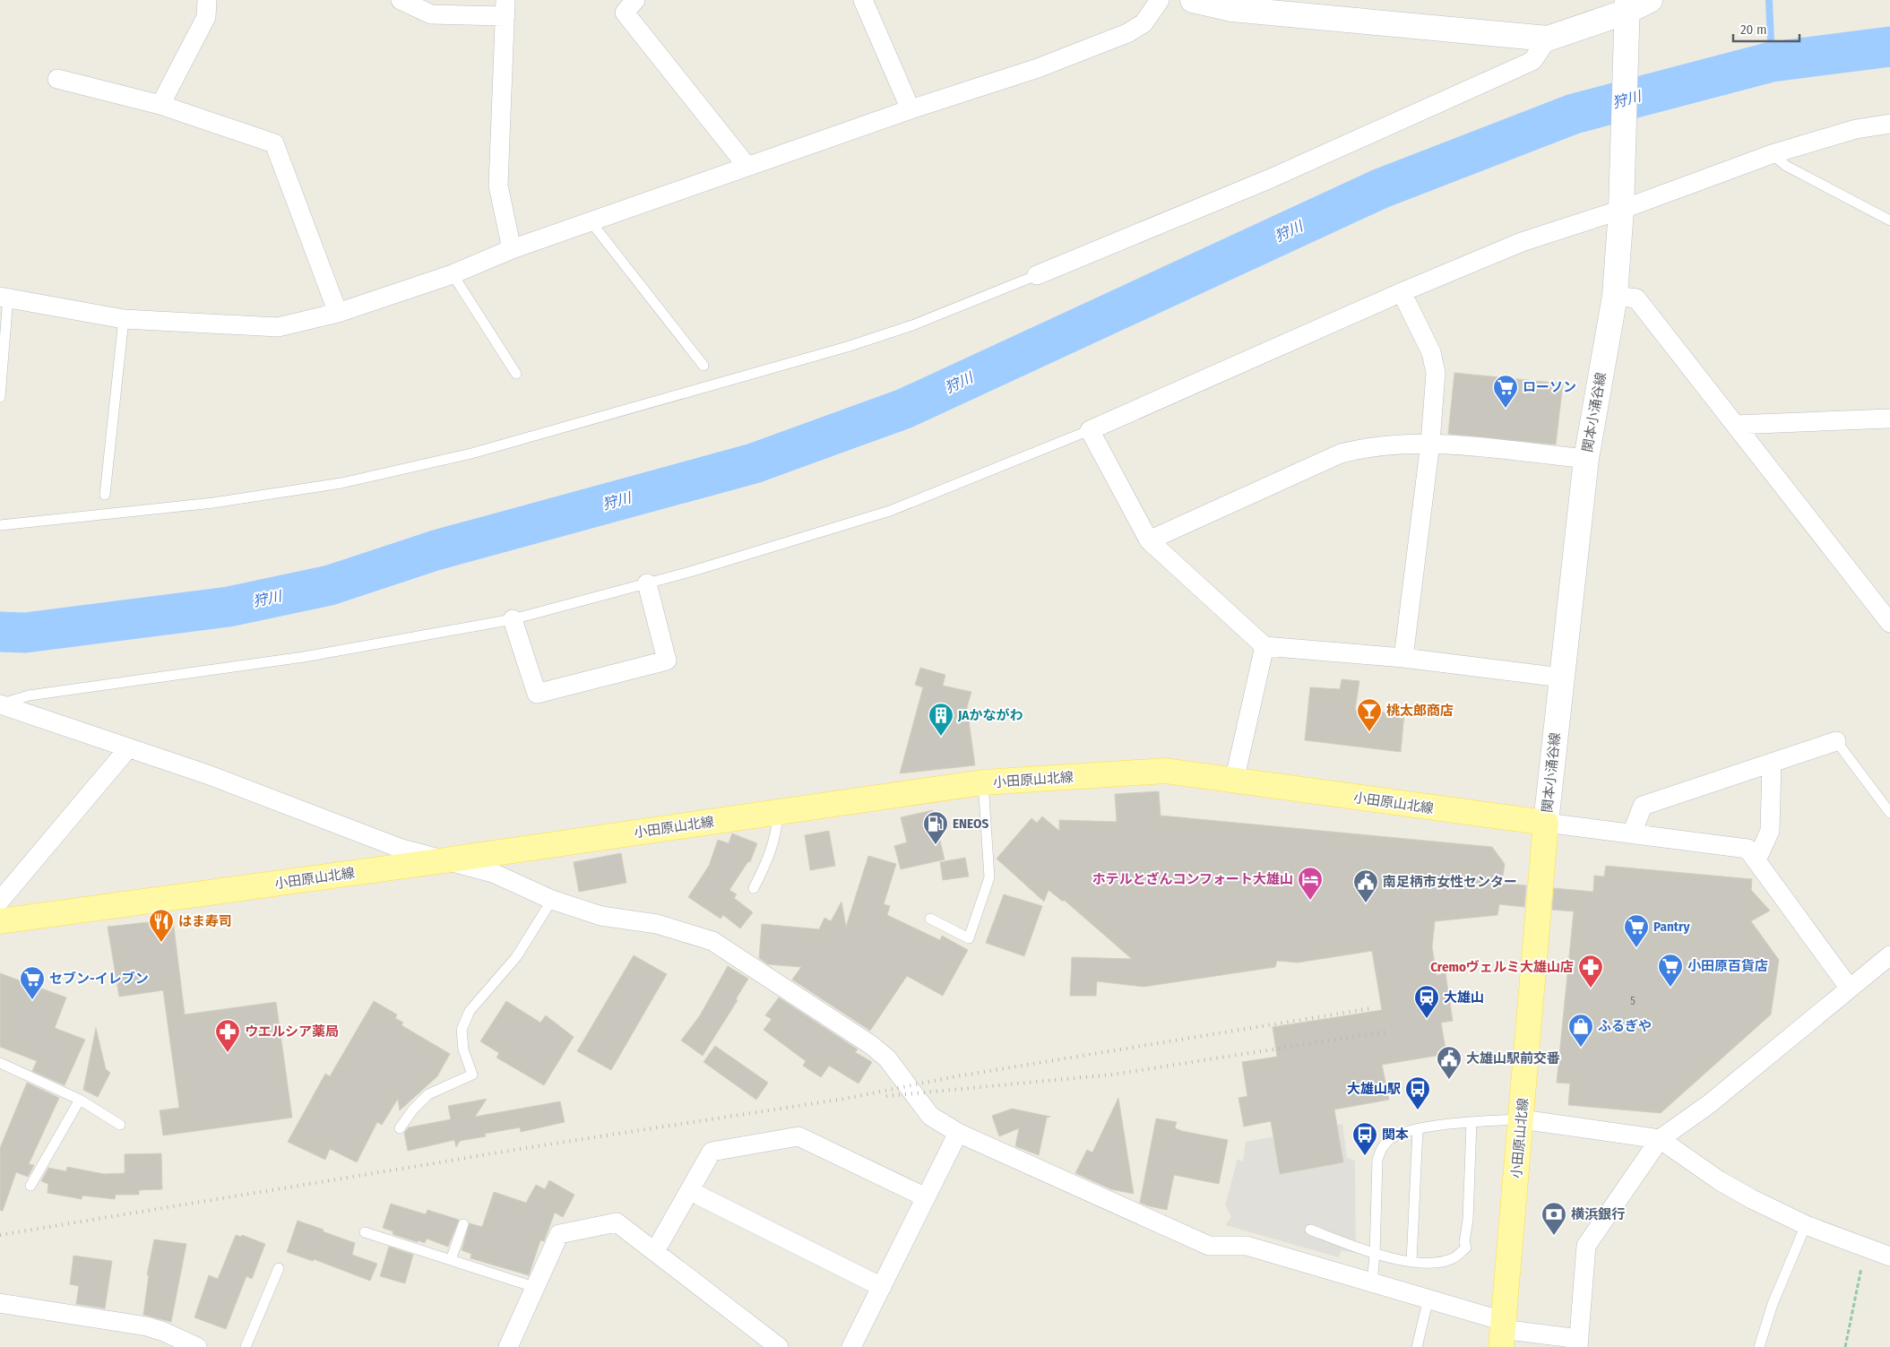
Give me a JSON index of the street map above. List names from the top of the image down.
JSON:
{
  "streets": {
    "main road": ["関本小涌谷線", "小田原山北線"]
  },
  "crossings": [
    ["関本小涌谷線", "小田原山北線"]
  ],
  "water": ["狩川"],
  "places": {
    "supermarket": [
      "ローソン",
      "Pantry",
      "小田原百貨店",
      "セブン-イレブン"
    ],
    "bar": ["桃太郎商店"],
    "building": ["JAかながわ"],
    "fuel station": ["ENEOS"],
    "hotel": ["ホテルとざんコンフォート大雄山"],
    "public building": ["南足柄市女性センター", "大雄山駅前交番"],
    "restaurant": ["はま寿司"],
    "pharmacy": ["Cremoヴェルミ大雄山店", "ウエルシア薬局"],
    "station": ["大雄山"],
    "shop": ["ふるぎや"],
    "bus stop": ["大雄山駅", "関本"],
    "bank": ["横浜銀行"]
  },
  "house_numbers": ["5"],
  "scale_bar": "20 m"
}
